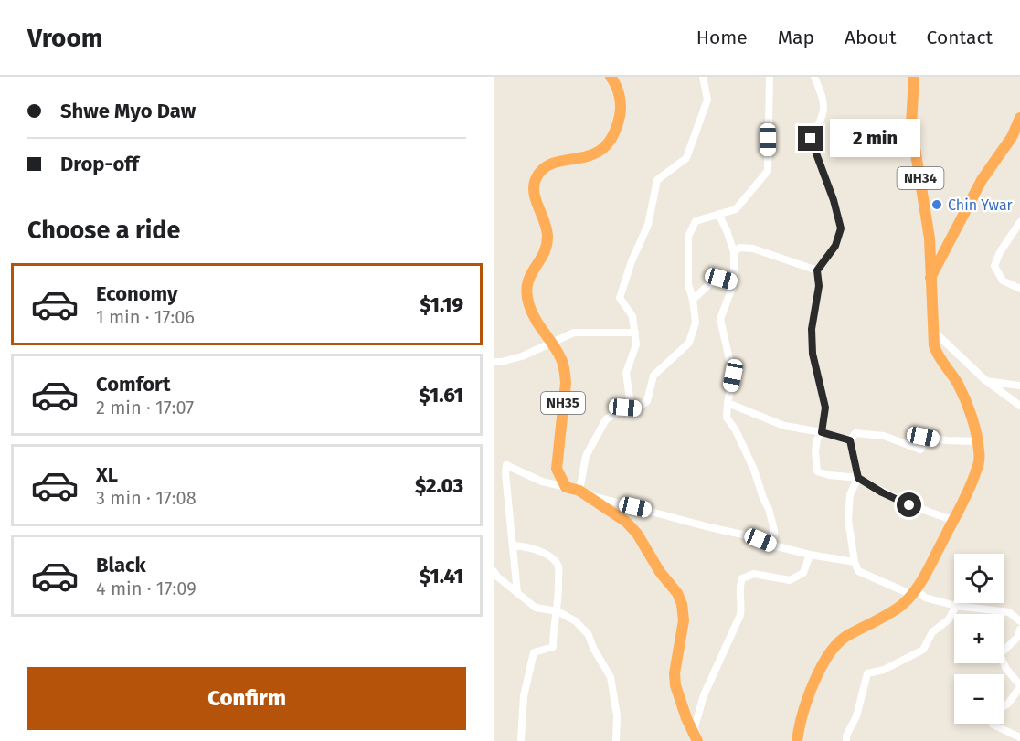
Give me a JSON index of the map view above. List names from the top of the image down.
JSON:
{
  "streets": {
    "highway": ["NH34", "NH35"]
  },
  "places": ["Chin Ywar"],
  "page": {
    "header": "Vroom",
    "nav": [
      "Home",
      "Map",
      "About",
      "Contact"
    ],
    "banner": ["Shwe Myo Daw", "Drop-off"],
    "bubble": "2 min",
    "heading": "Choose a ride",
    "list": [
      {
        "name": "Economy",
        "note": "1 min · 17:06",
        "value": "$1.19"
      },
      {
        "name": "Comfort",
        "note": "2 min · 17:07",
        "value": "$1.61"
      },
      {
        "name": "XL",
        "note": "3 min · 17:08",
        "value": "$2.03"
      },
      {
        "name": "Black",
        "note": "4 min · 17:09",
        "value": "$1.41"
      }
    ],
    "map_buttons": ["+", "−"],
    "buttons": "Confirm"
  }
}
